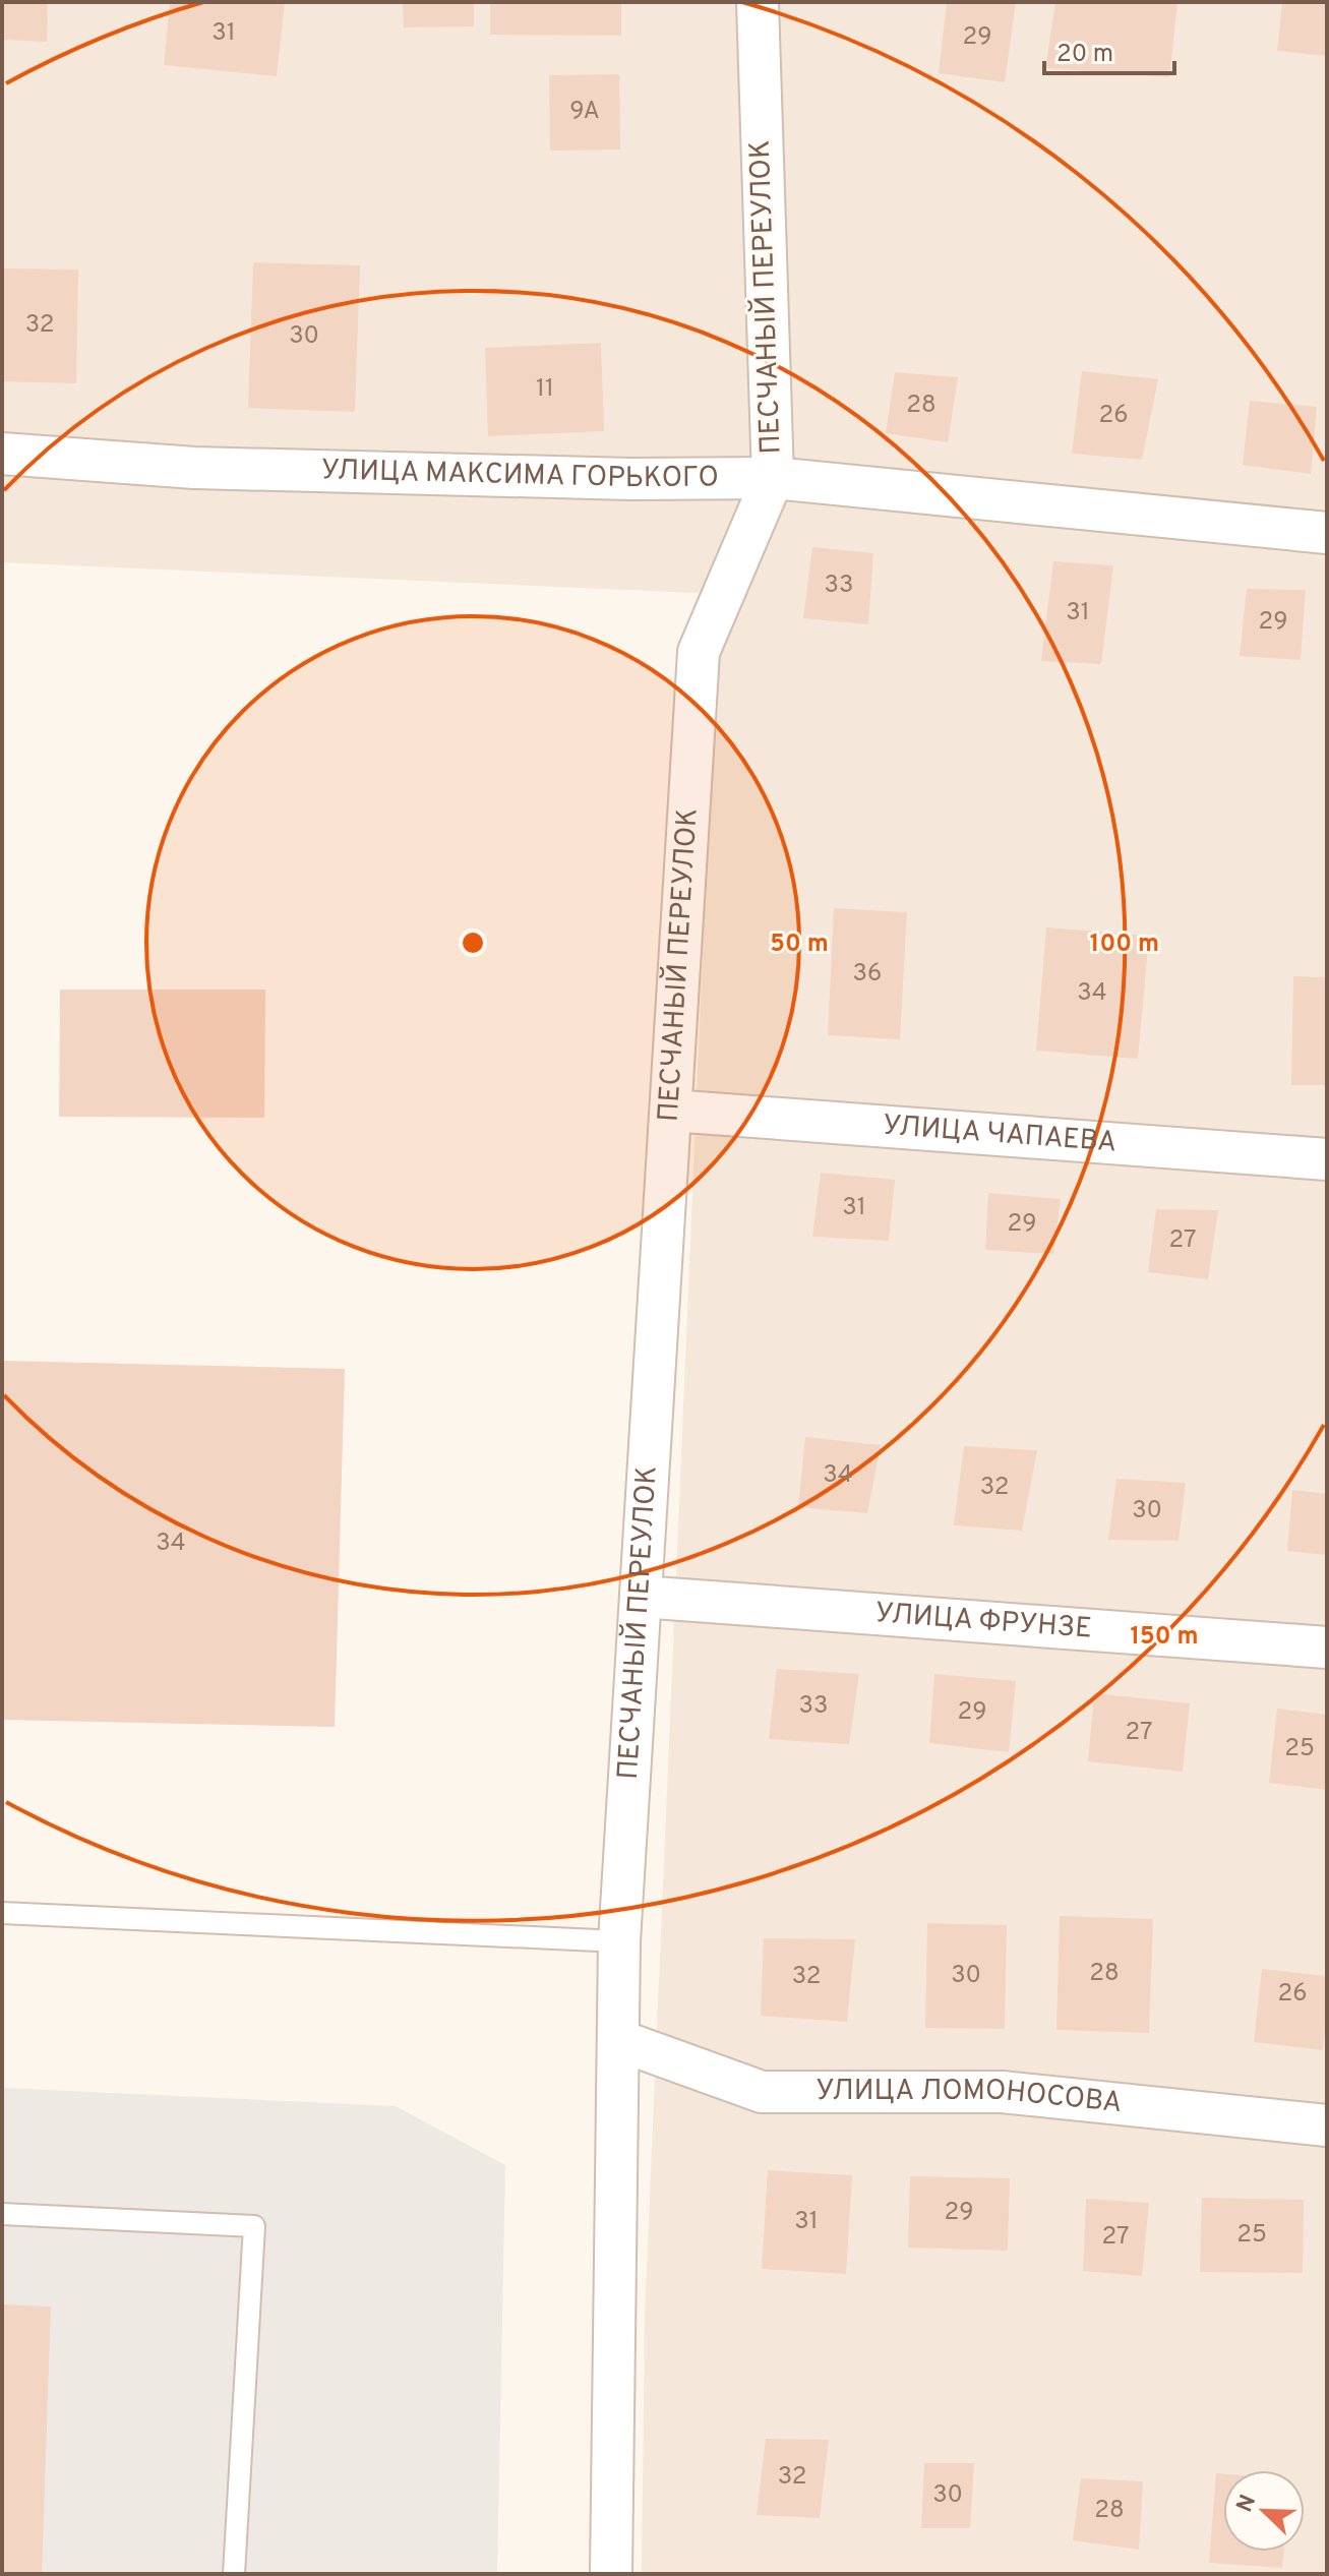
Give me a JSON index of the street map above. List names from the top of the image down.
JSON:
{
  "streets": {
    "street": [
      "ПЕСЧАНЫЙ ПЕРЕУЛОК",
      "УЛИЦА МАКСИМА ГОРЬКОГО",
      "УЛИЦА ЧАПАЕВА",
      "УЛИЦА ФРУНЗЕ",
      "УЛИЦА ЛОМОНОСОВА"
    ]
  },
  "crossings": [
    ["ПЕСЧАНЫЙ ПЕРЕУЛОК", "УЛИЦА МАКСИМА ГОРЬКОГО"],
    ["ПЕСЧАНЫЙ ПЕРЕУЛОК", "УЛИЦА ЧАПАЕВА"],
    ["ПЕСЧАНЫЙ ПЕРЕУЛОК", "УЛИЦА ФРУНЗЕ"],
    ["ПЕСЧАНЫЙ ПЕРЕУЛОК", "УЛИЦА ЛОМОНОСОВА"]
  ],
  "house_numbers": [
    "31",
    "29",
    "9А",
    "32",
    "30",
    "11",
    "28",
    "26",
    "33",
    "31",
    "29",
    "36",
    "34",
    "31",
    "29",
    "27",
    "34",
    "32",
    "30",
    "34",
    "33",
    "29",
    "27",
    "25",
    "28",
    "30",
    "32",
    "26",
    "29",
    "31",
    "25",
    "27",
    "32",
    "30",
    "28"
  ],
  "scale_bar": "20 m",
  "north": "top left",
  "rings": ["50 m", "100 m", "150 m"]
}
